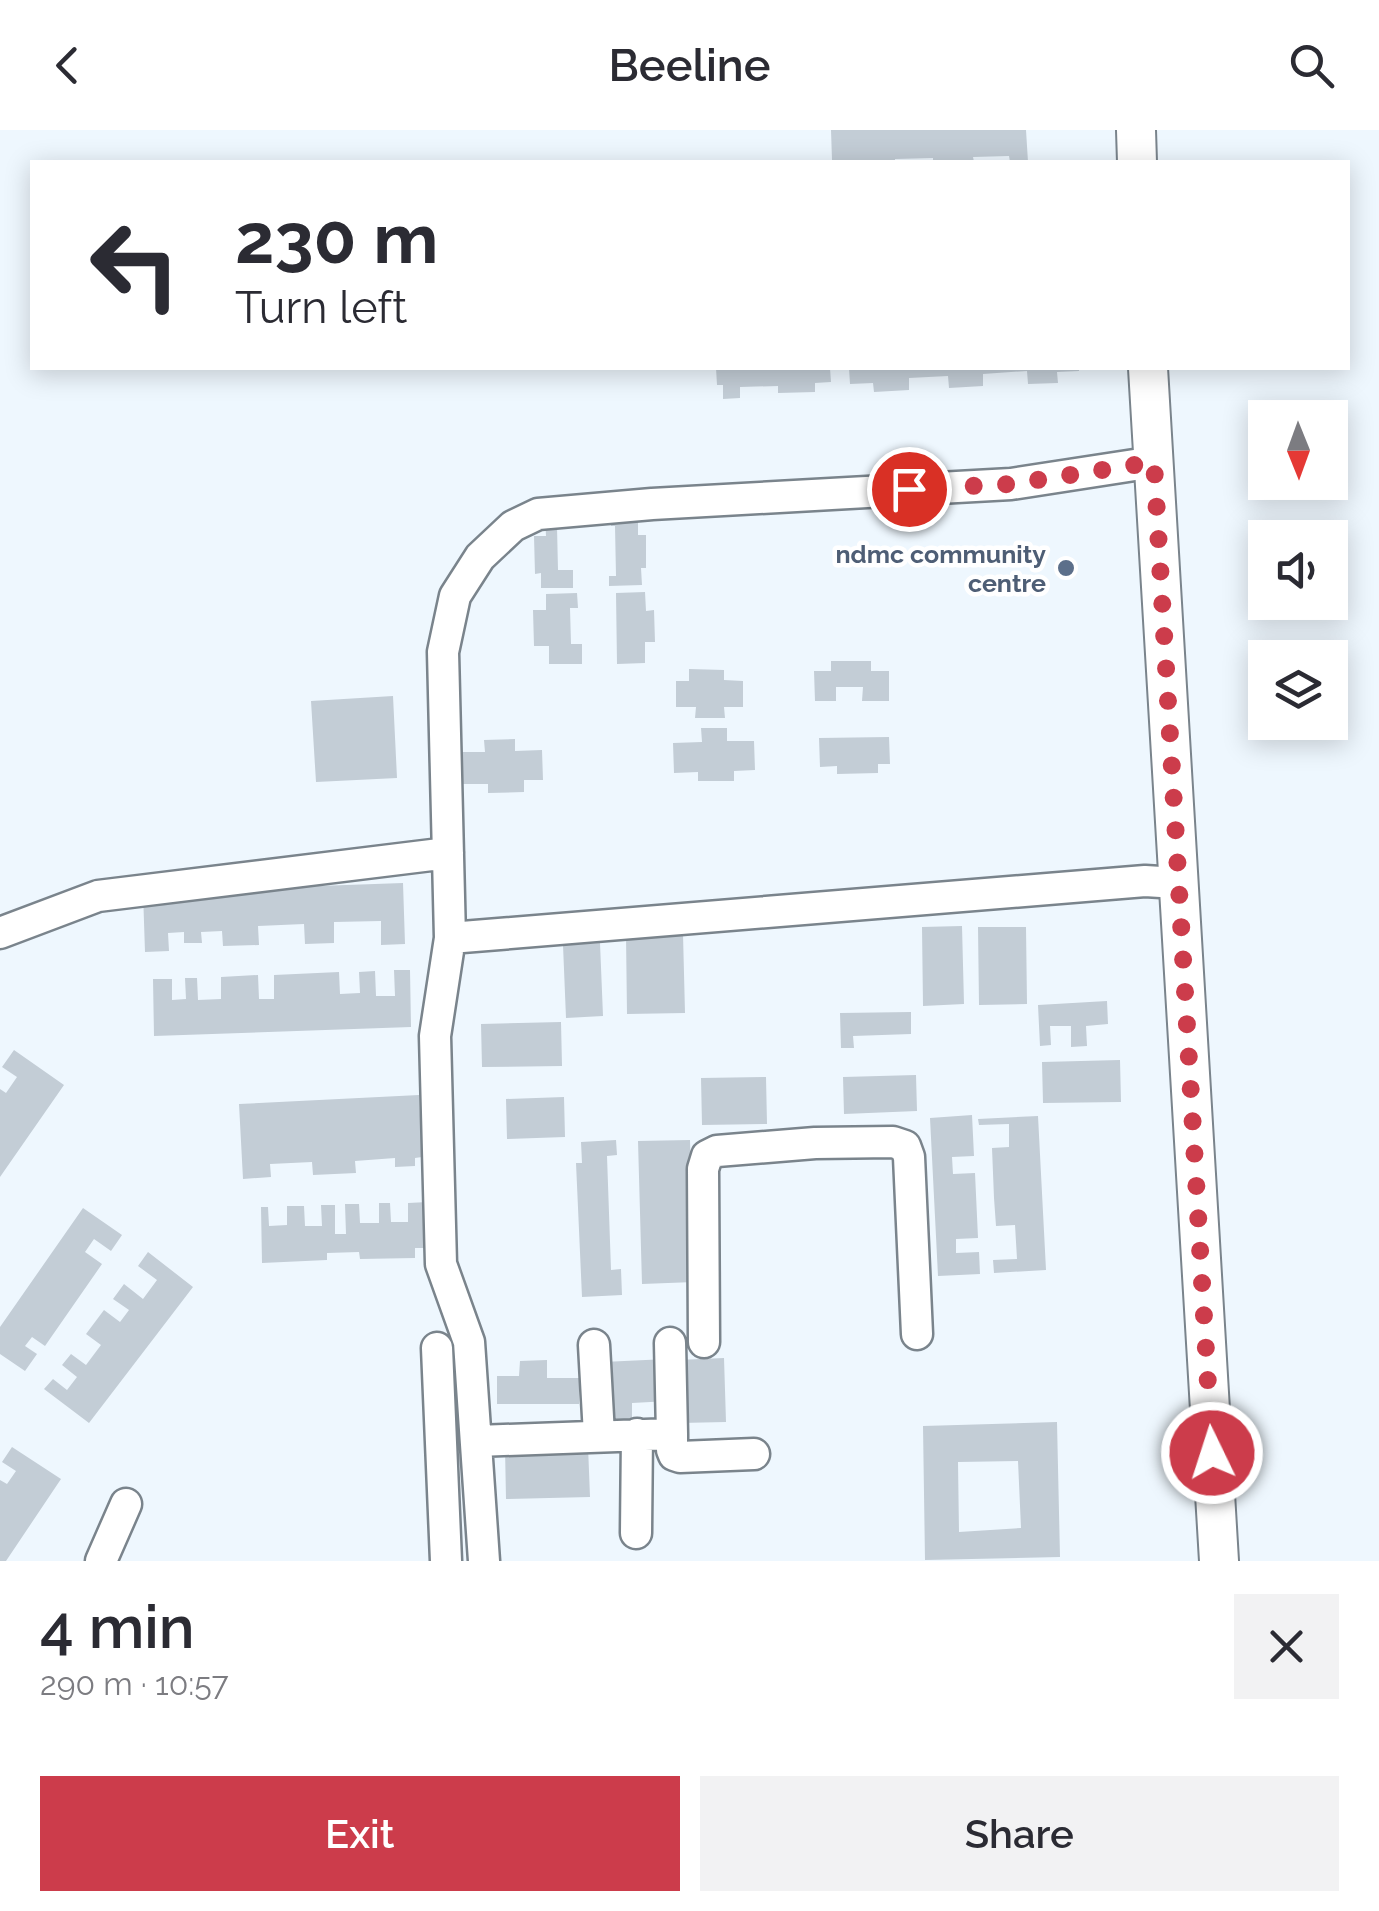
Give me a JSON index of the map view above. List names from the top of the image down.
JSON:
{
  "places": ["ndmc community centre"],
  "north": "bottom",
  "page": {
    "header": "Beeline",
    "turn": ["230 m", "Turn left"],
    "heading": ["4 min", "290 m · 10:57"],
    "buttons": ["Exit", "Share"]
  }
}
